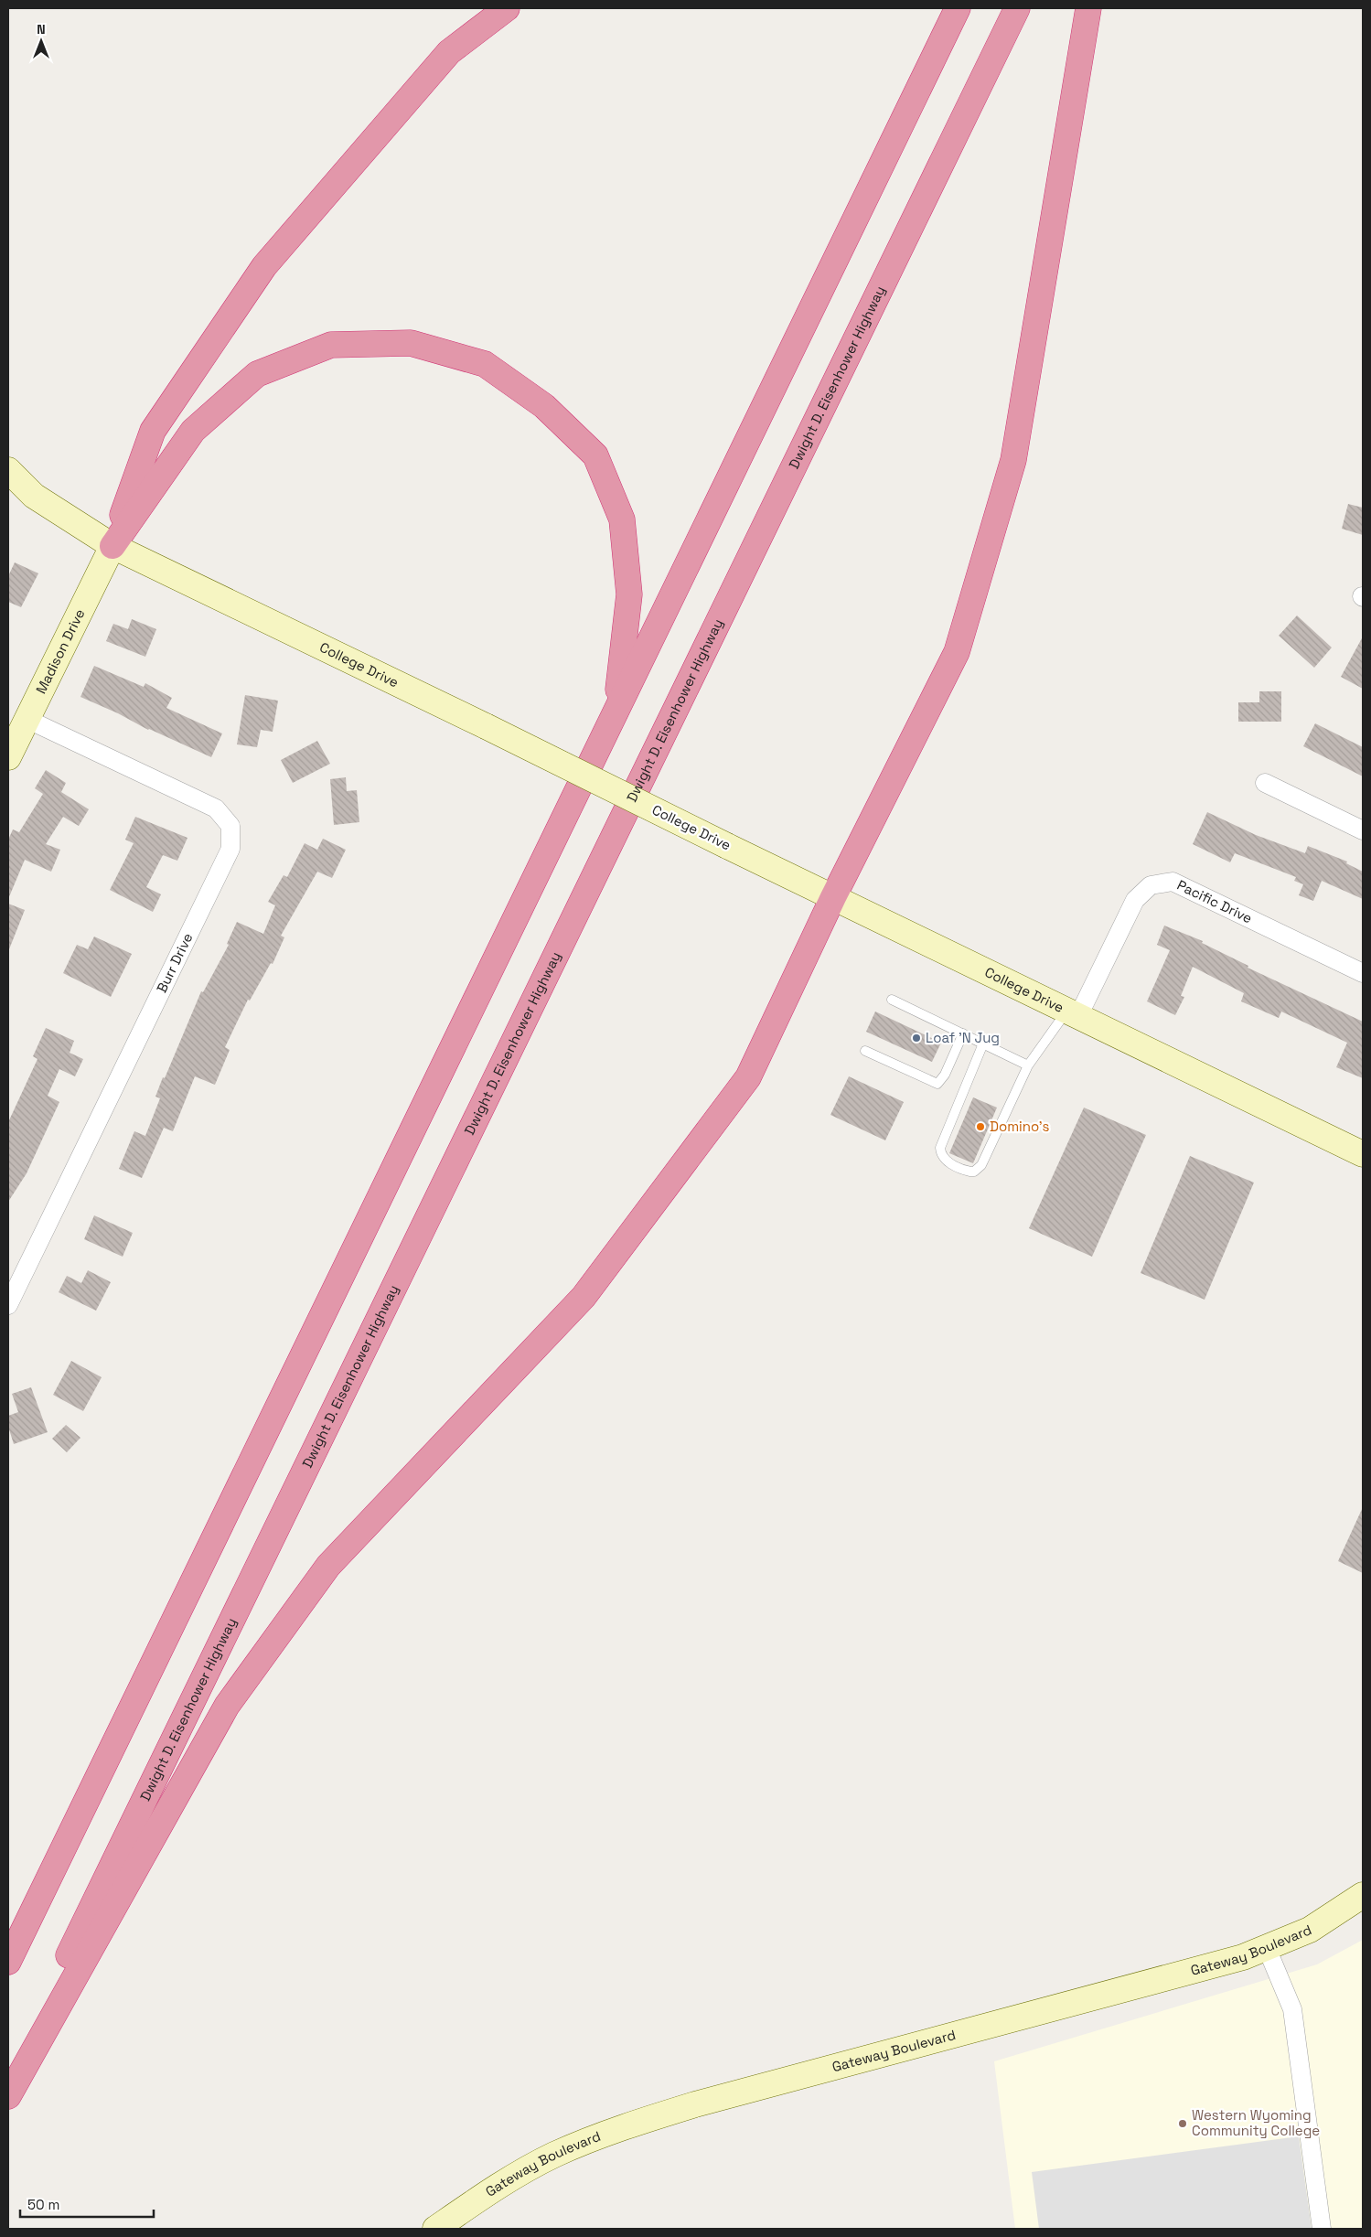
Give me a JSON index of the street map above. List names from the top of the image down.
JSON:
{
  "streets": {
    "highway": ["Dwight D. Eisenhower Highway"],
    "main road": ["Madison Drive", "College Drive", "Gateway Boulevard"],
    "street": ["Pacific Drive", "Burr Drive"]
  },
  "crossings": [
    ["Madison Drive", "College Drive"],
    ["Madison Drive", "Burr Drive"],
    ["College Drive", "Pacific Drive"]
  ],
  "places": ["Loaf 'N Jug", "Domino's", "Western Wyoming Community College"],
  "scale_bar": "50 m",
  "north": "top"
}
